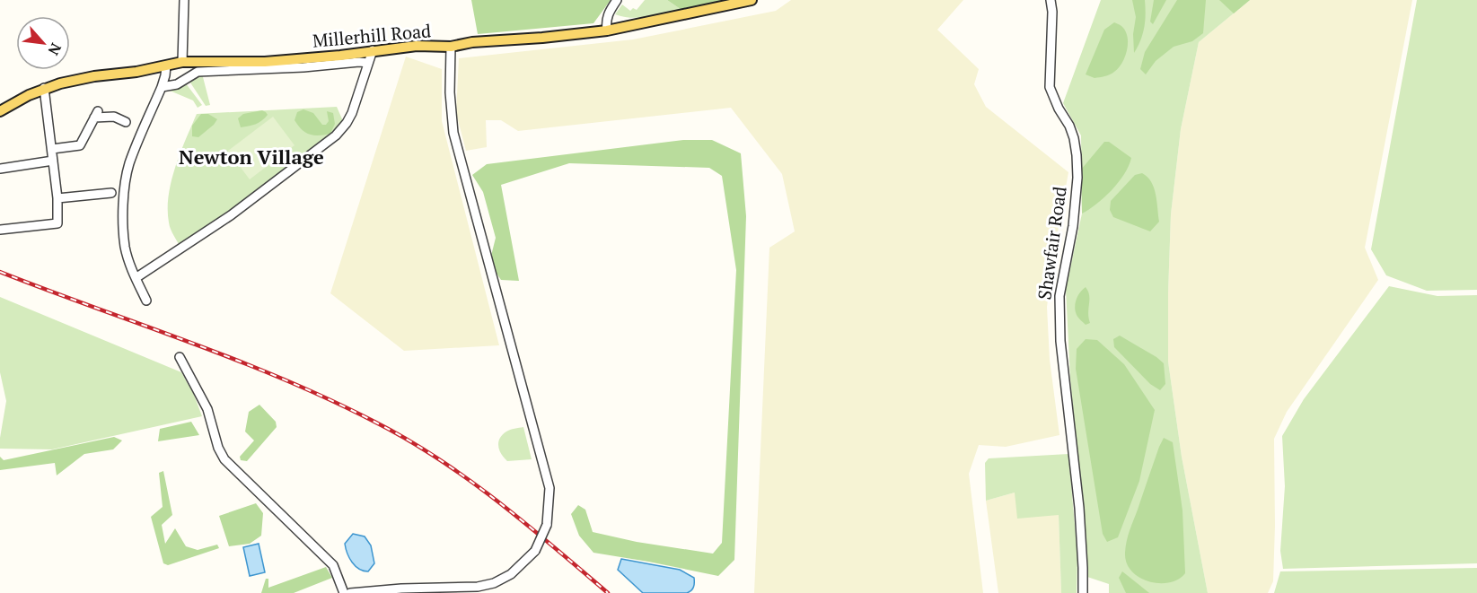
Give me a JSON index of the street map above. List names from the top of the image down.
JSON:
{
  "streets": {
    "main road": ["Millerhill Road"],
    "street": ["Shawfair Road"]
  },
  "districts": ["Newton Village"],
  "north": "bottom right"
}
